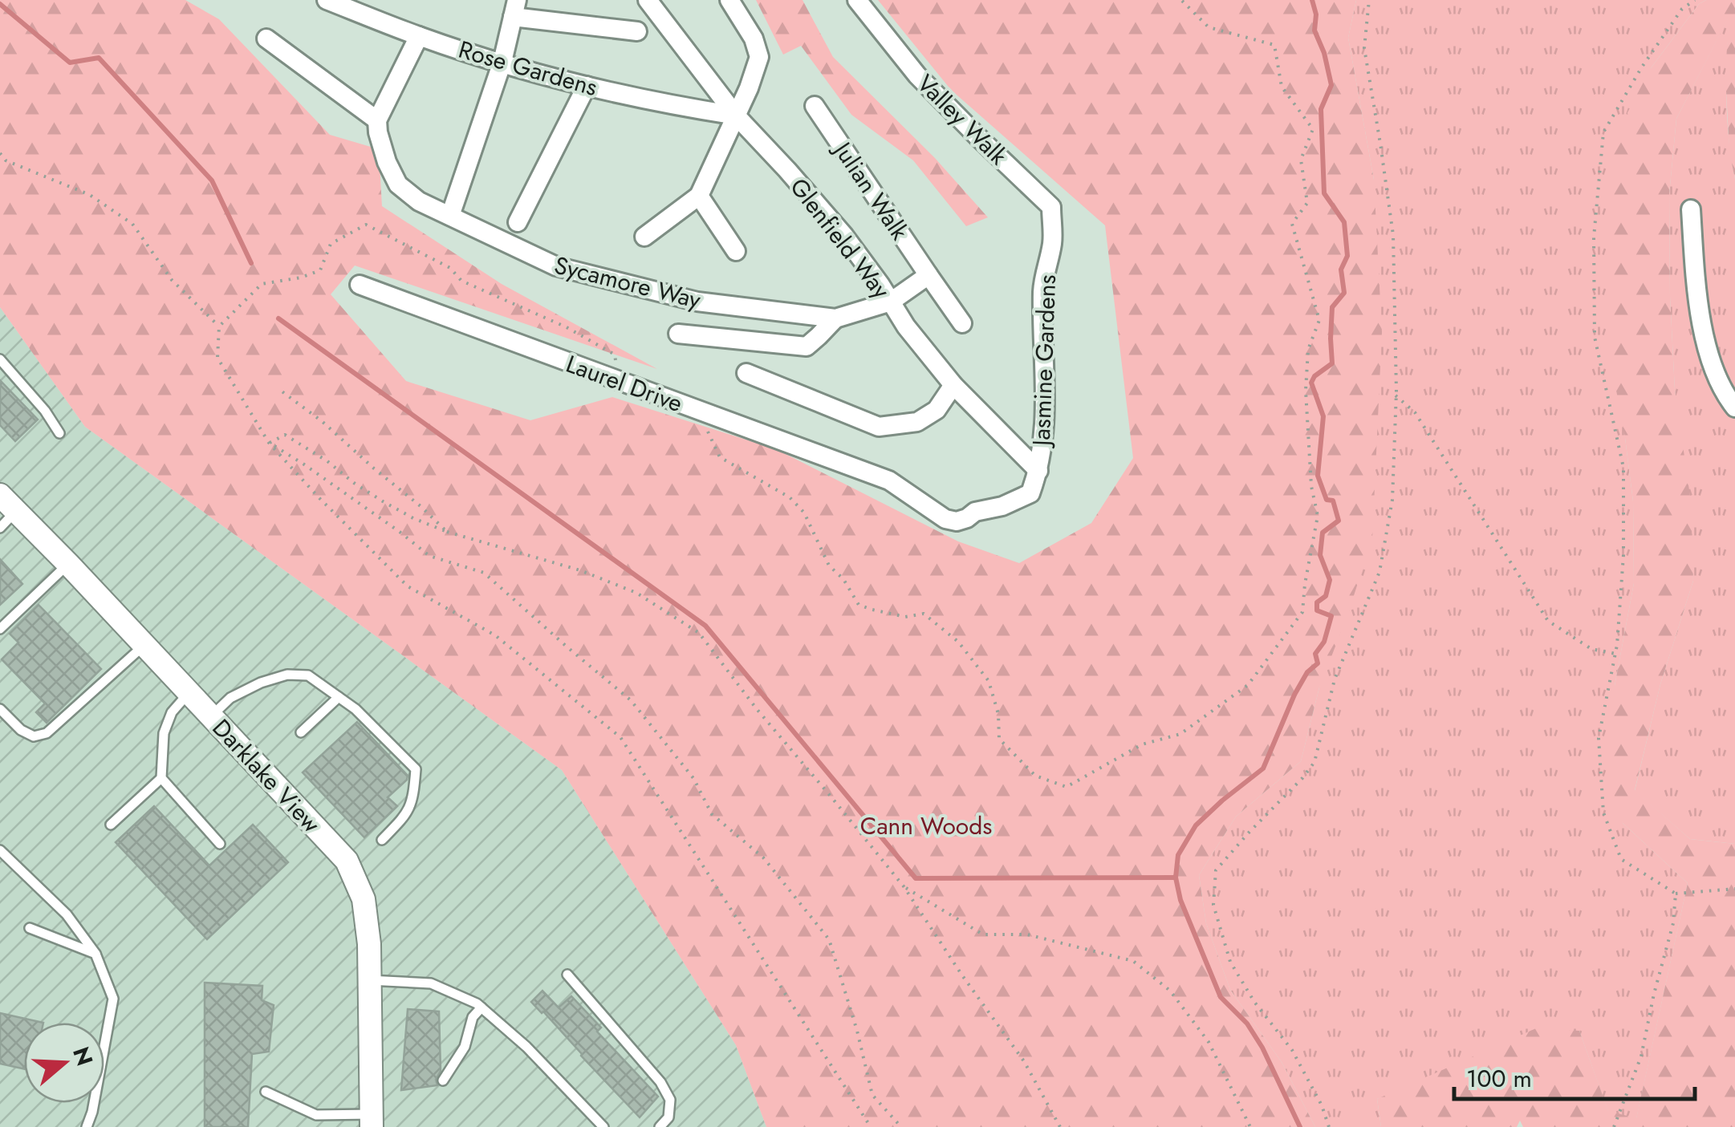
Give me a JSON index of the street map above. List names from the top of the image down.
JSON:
{
  "streets": {
    "street": [
      "Rose Gardens",
      "Valley Walk",
      "Julian Walk",
      "Glenfield Way",
      "Sycamore Way",
      "Jasmine Gardens",
      "Laurel Drive",
      "Darklake View"
    ]
  },
  "crossings": [
    ["Rose Gardens", "Glenfield Way"],
    ["Valley Walk", "Jasmine Gardens"],
    ["Glenfield Way", "Sycamore Way"],
    ["Glenfield Way", "Jasmine Gardens"],
    ["Jasmine Gardens", "Laurel Drive"]
  ],
  "parks": ["Cann Woods"],
  "scale_bar": "100 m",
  "north": "right"
}
